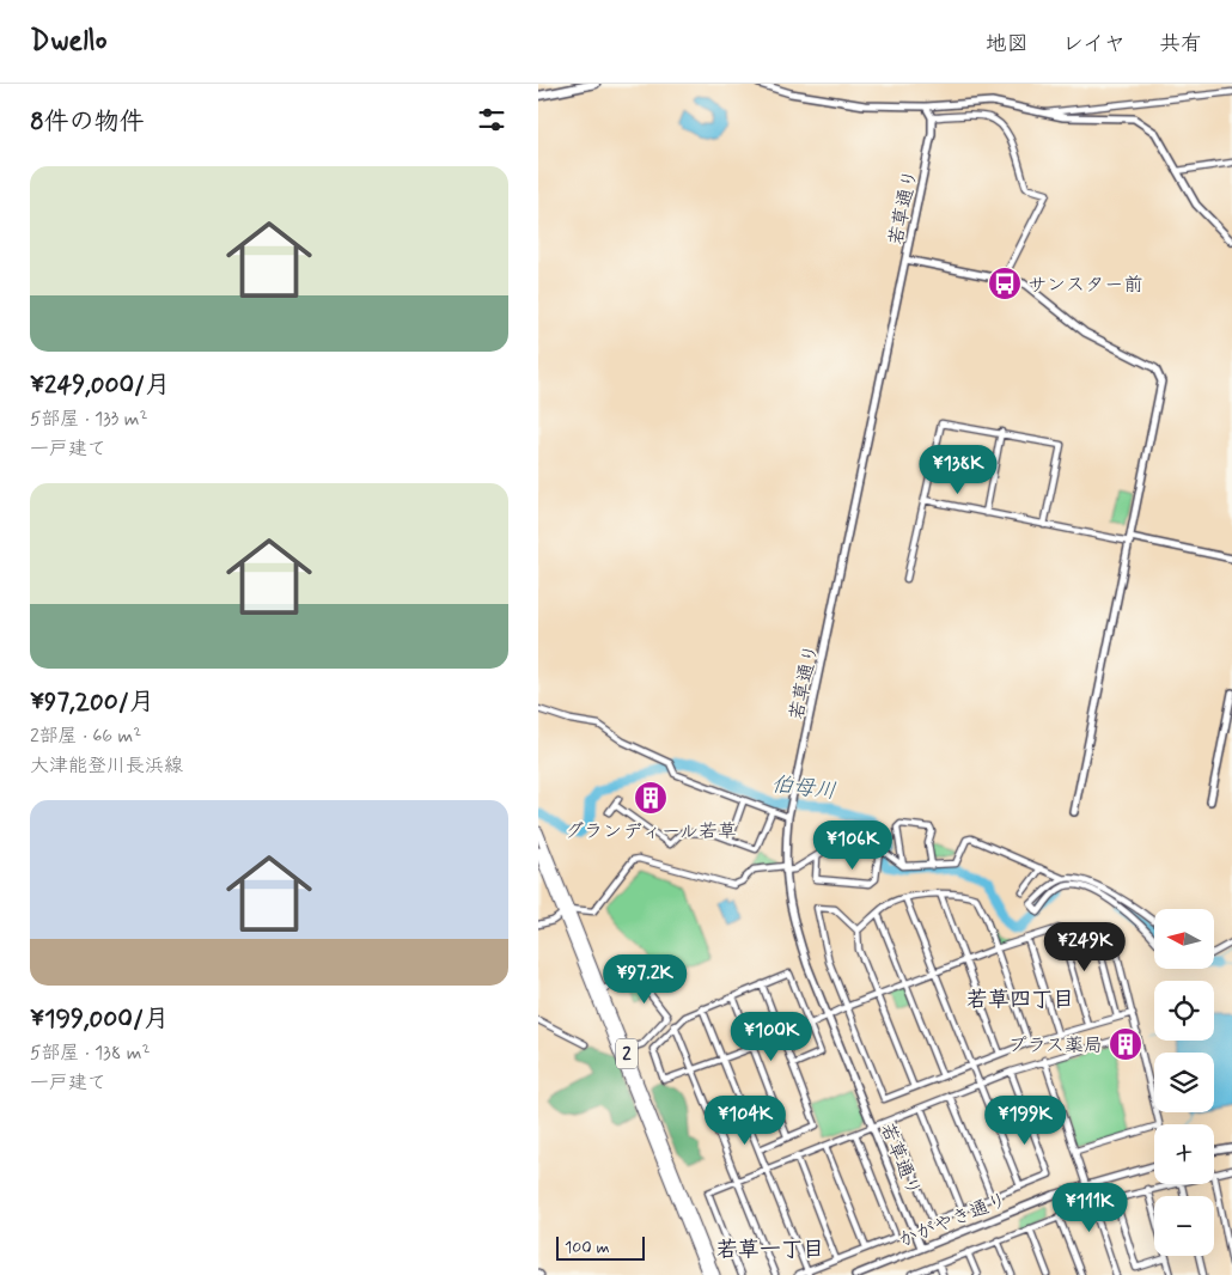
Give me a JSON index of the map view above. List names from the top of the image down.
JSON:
{
  "streets": {
    "main road": ["2"],
    "street": ["若草通り", "かがやき通り"]
  },
  "crossings": [
    ["若草通り", "かがやき通り"]
  ],
  "districts": ["若草四丁目", "若草一丁目"],
  "water": ["伯母川"],
  "places": {
    "bus stop": ["サンスター前"],
    "building": ["グランディール若草", "プラス薬局"]
  },
  "scale_bar": "100 m",
  "north": "left",
  "page": {
    "header": "Dwello",
    "nav": ["地図", "レイヤ", "共有"],
    "heading": "8件の物件",
    "list": [
      {
        "name": "¥249,000/月",
        "note": "5部屋 · 133 m² · 一戸建て"
      },
      {
        "name": "¥97,200/月",
        "note": "2部屋 · 66 m² · 大津能登川長浜線"
      },
      {
        "name": "¥199,000/月",
        "note": "5部屋 · 138 m² · 一戸建て"
      }
    ],
    "price": [
      "¥138K",
      "¥106K",
      "¥249K",
      "¥97.2K",
      "¥100K",
      "¥104K",
      "¥199K",
      "¥111K"
    ],
    "map_buttons": ["+", "−"],
    "scale": "100 m"
  }
}
